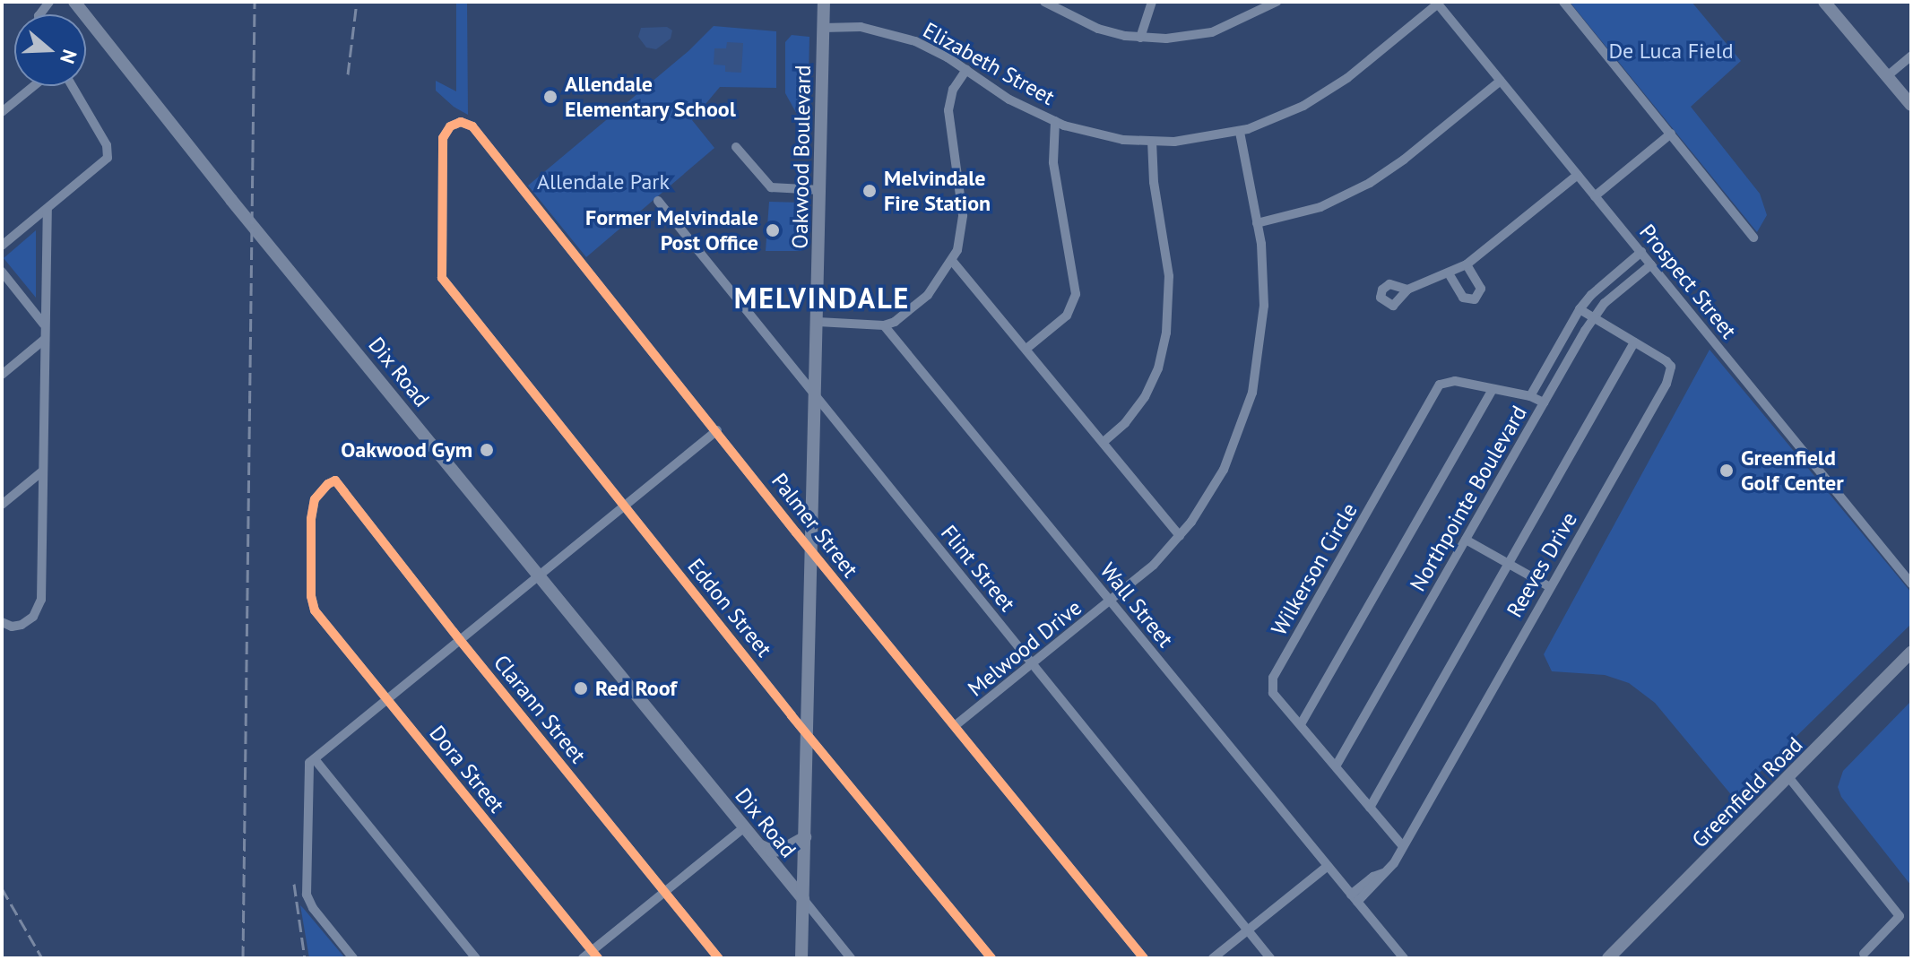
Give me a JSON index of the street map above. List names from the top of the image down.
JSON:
{
  "streets": {
    "main road": ["Oakwood Boulevard", "Dix Road", "Greenfield Road"],
    "street": [
      "Elizabeth Street",
      "Prospect Street",
      "Northpointe Boulevard",
      "Palmer Street",
      "Reeves Drive",
      "Flint Street",
      "Wilkerson Circle",
      "Wall Street",
      "Eddon Street",
      "Melwood Drive",
      "Clarann Street",
      "Dora Street"
    ]
  },
  "crossings": [
    ["Elizabeth Street", "Oakwood Boulevard"],
    ["Elizabeth Street", "Prospect Street"],
    ["Elizabeth Street", "Melwood Drive"],
    ["Oakwood Boulevard", "Dix Road"],
    ["Oakwood Boulevard", "Palmer Street"],
    ["Oakwood Boulevard", "Flint Street"],
    ["Oakwood Boulevard", "Eddon Street"],
    ["Prospect Street", "Northpointe Boulevard"],
    ["Northpointe Boulevard", "Reeves Drive"],
    ["Northpointe Boulevard", "Wilkerson Circle"],
    ["Palmer Street", "Eddon Street"],
    ["Palmer Street", "Melwood Drive"],
    ["Reeves Drive", "Wilkerson Circle"],
    ["Reeves Drive", "Wall Street"],
    ["Flint Street", "Melwood Drive"],
    ["Wall Street", "Melwood Drive"],
    ["Clarann Street", "Dora Street"]
  ],
  "districts": ["MELVINDALE"],
  "parks": ["De Luca Field", "Allendale Park"],
  "places": [
    "Allendale Elementary School",
    "Melvindale Fire Station",
    "Former Melvindale Post Office",
    "Oakwood Gym",
    "Greenfield Golf Center",
    "Red Roof"
  ],
  "north": "right"
}
